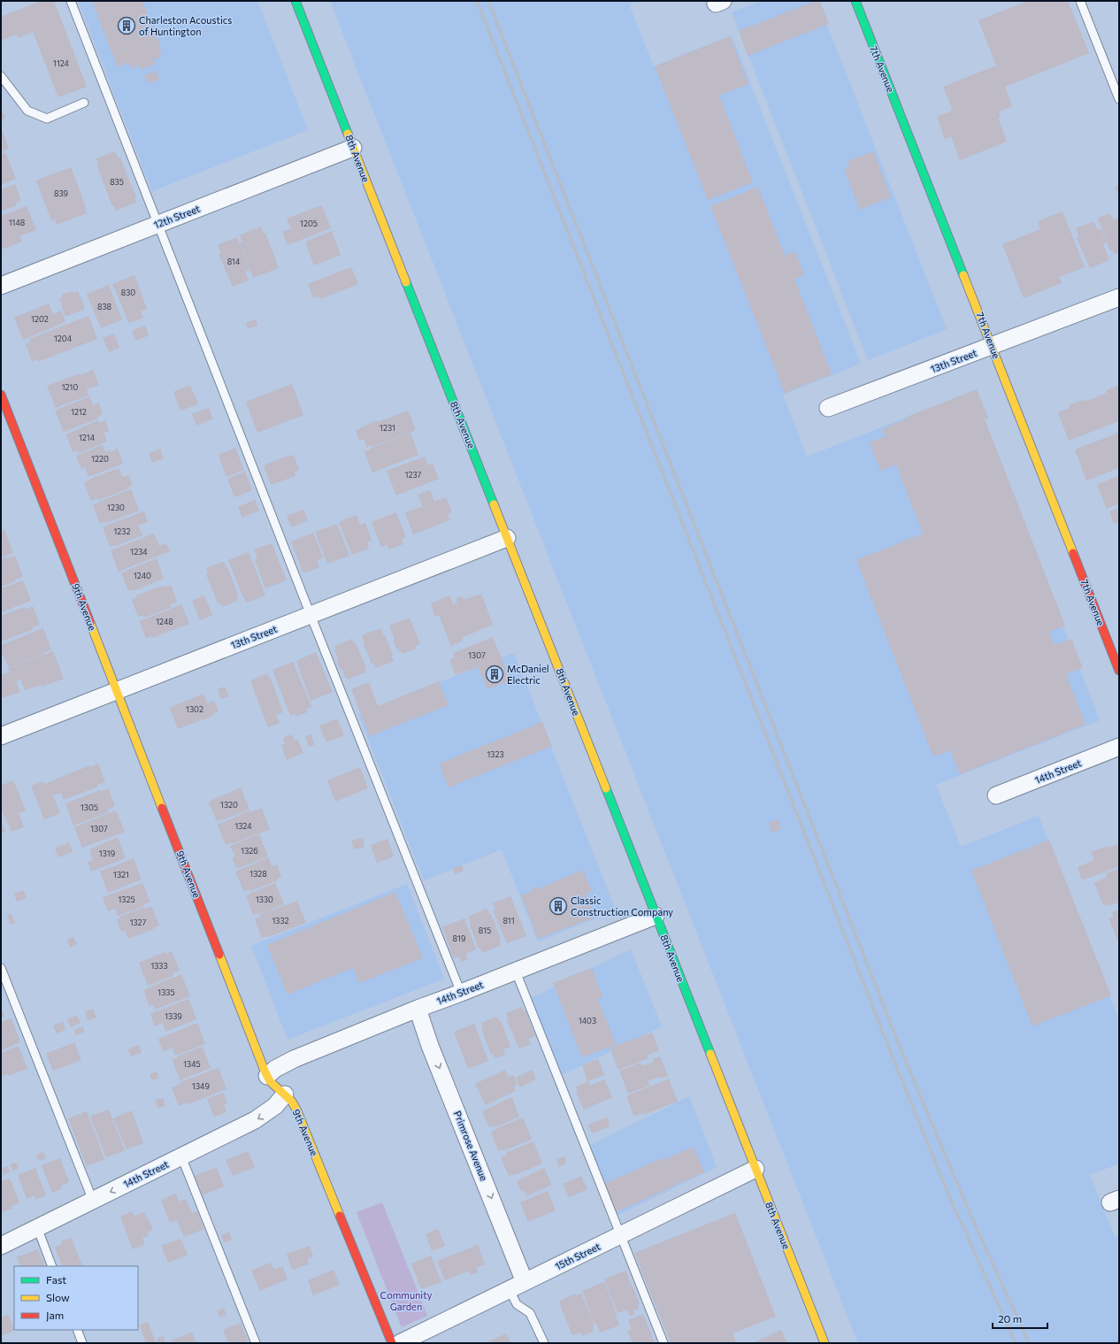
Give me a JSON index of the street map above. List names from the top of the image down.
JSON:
{
  "streets": {
    "street": [
      "7th Avenue",
      "8th Avenue",
      "12th Street",
      "13th Street",
      "9th Avenue",
      "14th Street",
      "Primrose Avenue",
      "15th Street"
    ]
  },
  "crossings": [
    ["7th Avenue", "13th Street"],
    ["8th Avenue", "12th Street"],
    ["8th Avenue", "13th Street"],
    ["8th Avenue", "14th Street"],
    ["8th Avenue", "15th Street"],
    ["13th Street", "9th Avenue"],
    ["9th Avenue", "14th Street"],
    ["14th Street", "Primrose Avenue"],
    ["Primrose Avenue", "15th Street"]
  ],
  "one_way": ["Primrose Avenue"],
  "parks": ["Community Garden"],
  "places": {
    "building": ["Charleston Acoustics of Huntington", "McDaniel Electric", "Classic Construction Company"]
  },
  "house_numbers": [
    "1124",
    "835",
    "839",
    "1148",
    "1205",
    "814",
    "830",
    "838",
    "1202",
    "1204",
    "1210",
    "1212",
    "1231",
    "1214",
    "1220",
    "1237",
    "1230",
    "1232",
    "1234",
    "1240",
    "1248",
    "1307",
    "1302",
    "1323",
    "1320",
    "1305",
    "1324",
    "1307",
    "1326",
    "1319",
    "1328",
    "1321",
    "1325",
    "1330",
    "1332",
    "811",
    "1327",
    "815",
    "819",
    "1333",
    "1335",
    "1339",
    "1403",
    "1345",
    "1349"
  ],
  "legend": ["Fast", "Slow", "Jam"],
  "scale_bar": "20 m"
}
